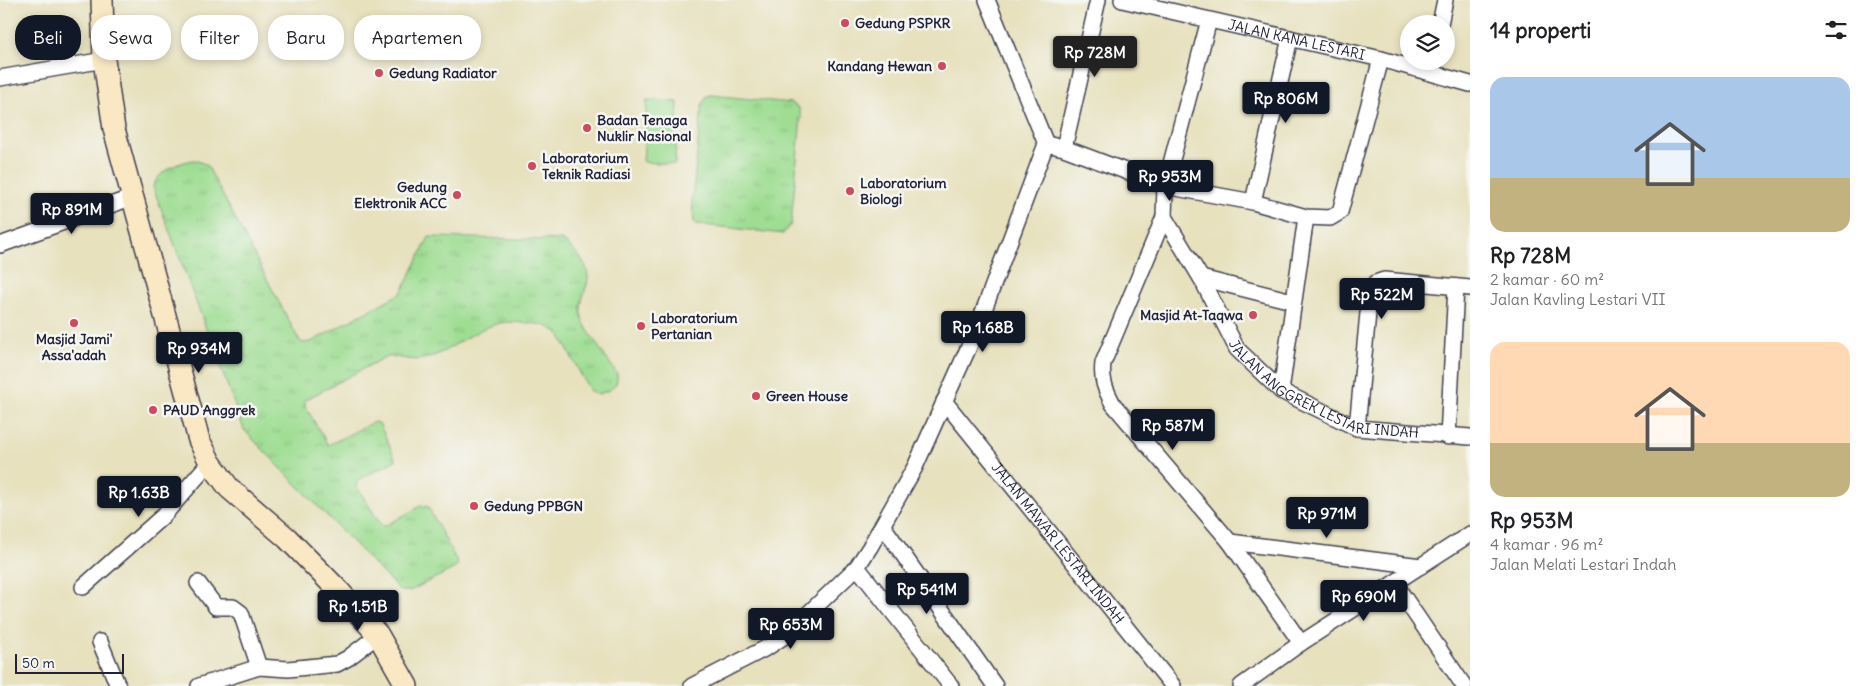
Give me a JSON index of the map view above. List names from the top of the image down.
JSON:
{
  "streets": {
    "street": ["JALAN KANA LESTARI", "JALAN ANGGREK LESTARI INDAH", "JALAN MAWAR LESTARI INDAH"]
  },
  "places": [
    "Gedung PSPKR",
    "Kandang Hewan",
    "Gedung Radiator",
    "Badan Tenaga Nuklir Nasional",
    "Laboratorium Teknik Radiasi",
    "Laboratorium Biologi",
    "Gedung Elektronik ACC",
    "Masjid At-Taqwa",
    "Masjid Jami' Assa'adah",
    "Laboratorium Pertanian",
    "Green House",
    "PAUD Anggrek",
    "Gedung PPBGN"
  ],
  "scale_bar": "50 m",
  "page": {
    "heading": "14 properti",
    "chip": [
      "Beli",
      "Sewa",
      "Filter",
      "Baru",
      "Apartemen"
    ],
    "price": [
      "Rp 728M",
      "Rp 806M",
      "Rp 953M",
      "Rp 891M",
      "Rp 522M",
      "Rp 1.68B",
      "Rp 934M",
      "Rp 587M",
      "Rp 1.63B",
      "Rp 971M",
      "Rp 541M",
      "Rp 690M",
      "Rp 1.51B",
      "Rp 653M"
    ],
    "list": [
      {
        "name": "Rp 728M",
        "note": "2 kamar · 60 m² · Jalan Kavling Lestari VII"
      },
      {
        "name": "Rp 953M",
        "note": "4 kamar · 96 m² · Jalan Melati Lestari Indah"
      }
    ],
    "scale": "50 m"
  }
}
